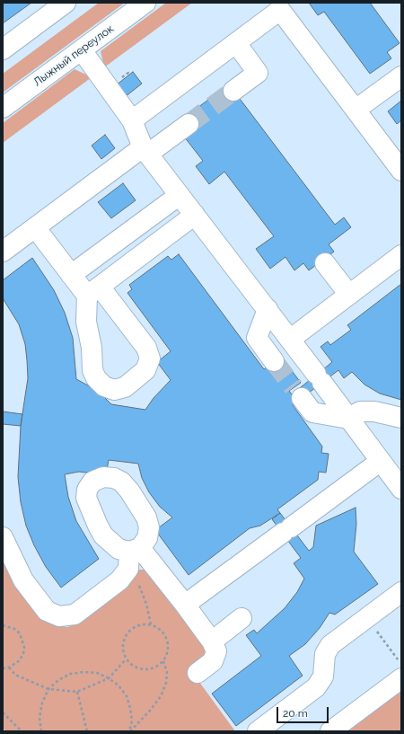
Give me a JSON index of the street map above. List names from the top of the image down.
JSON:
{
  "streets": {
    "street": ["Лыжный переулок"]
  },
  "scale_bar": "20 m"
}
